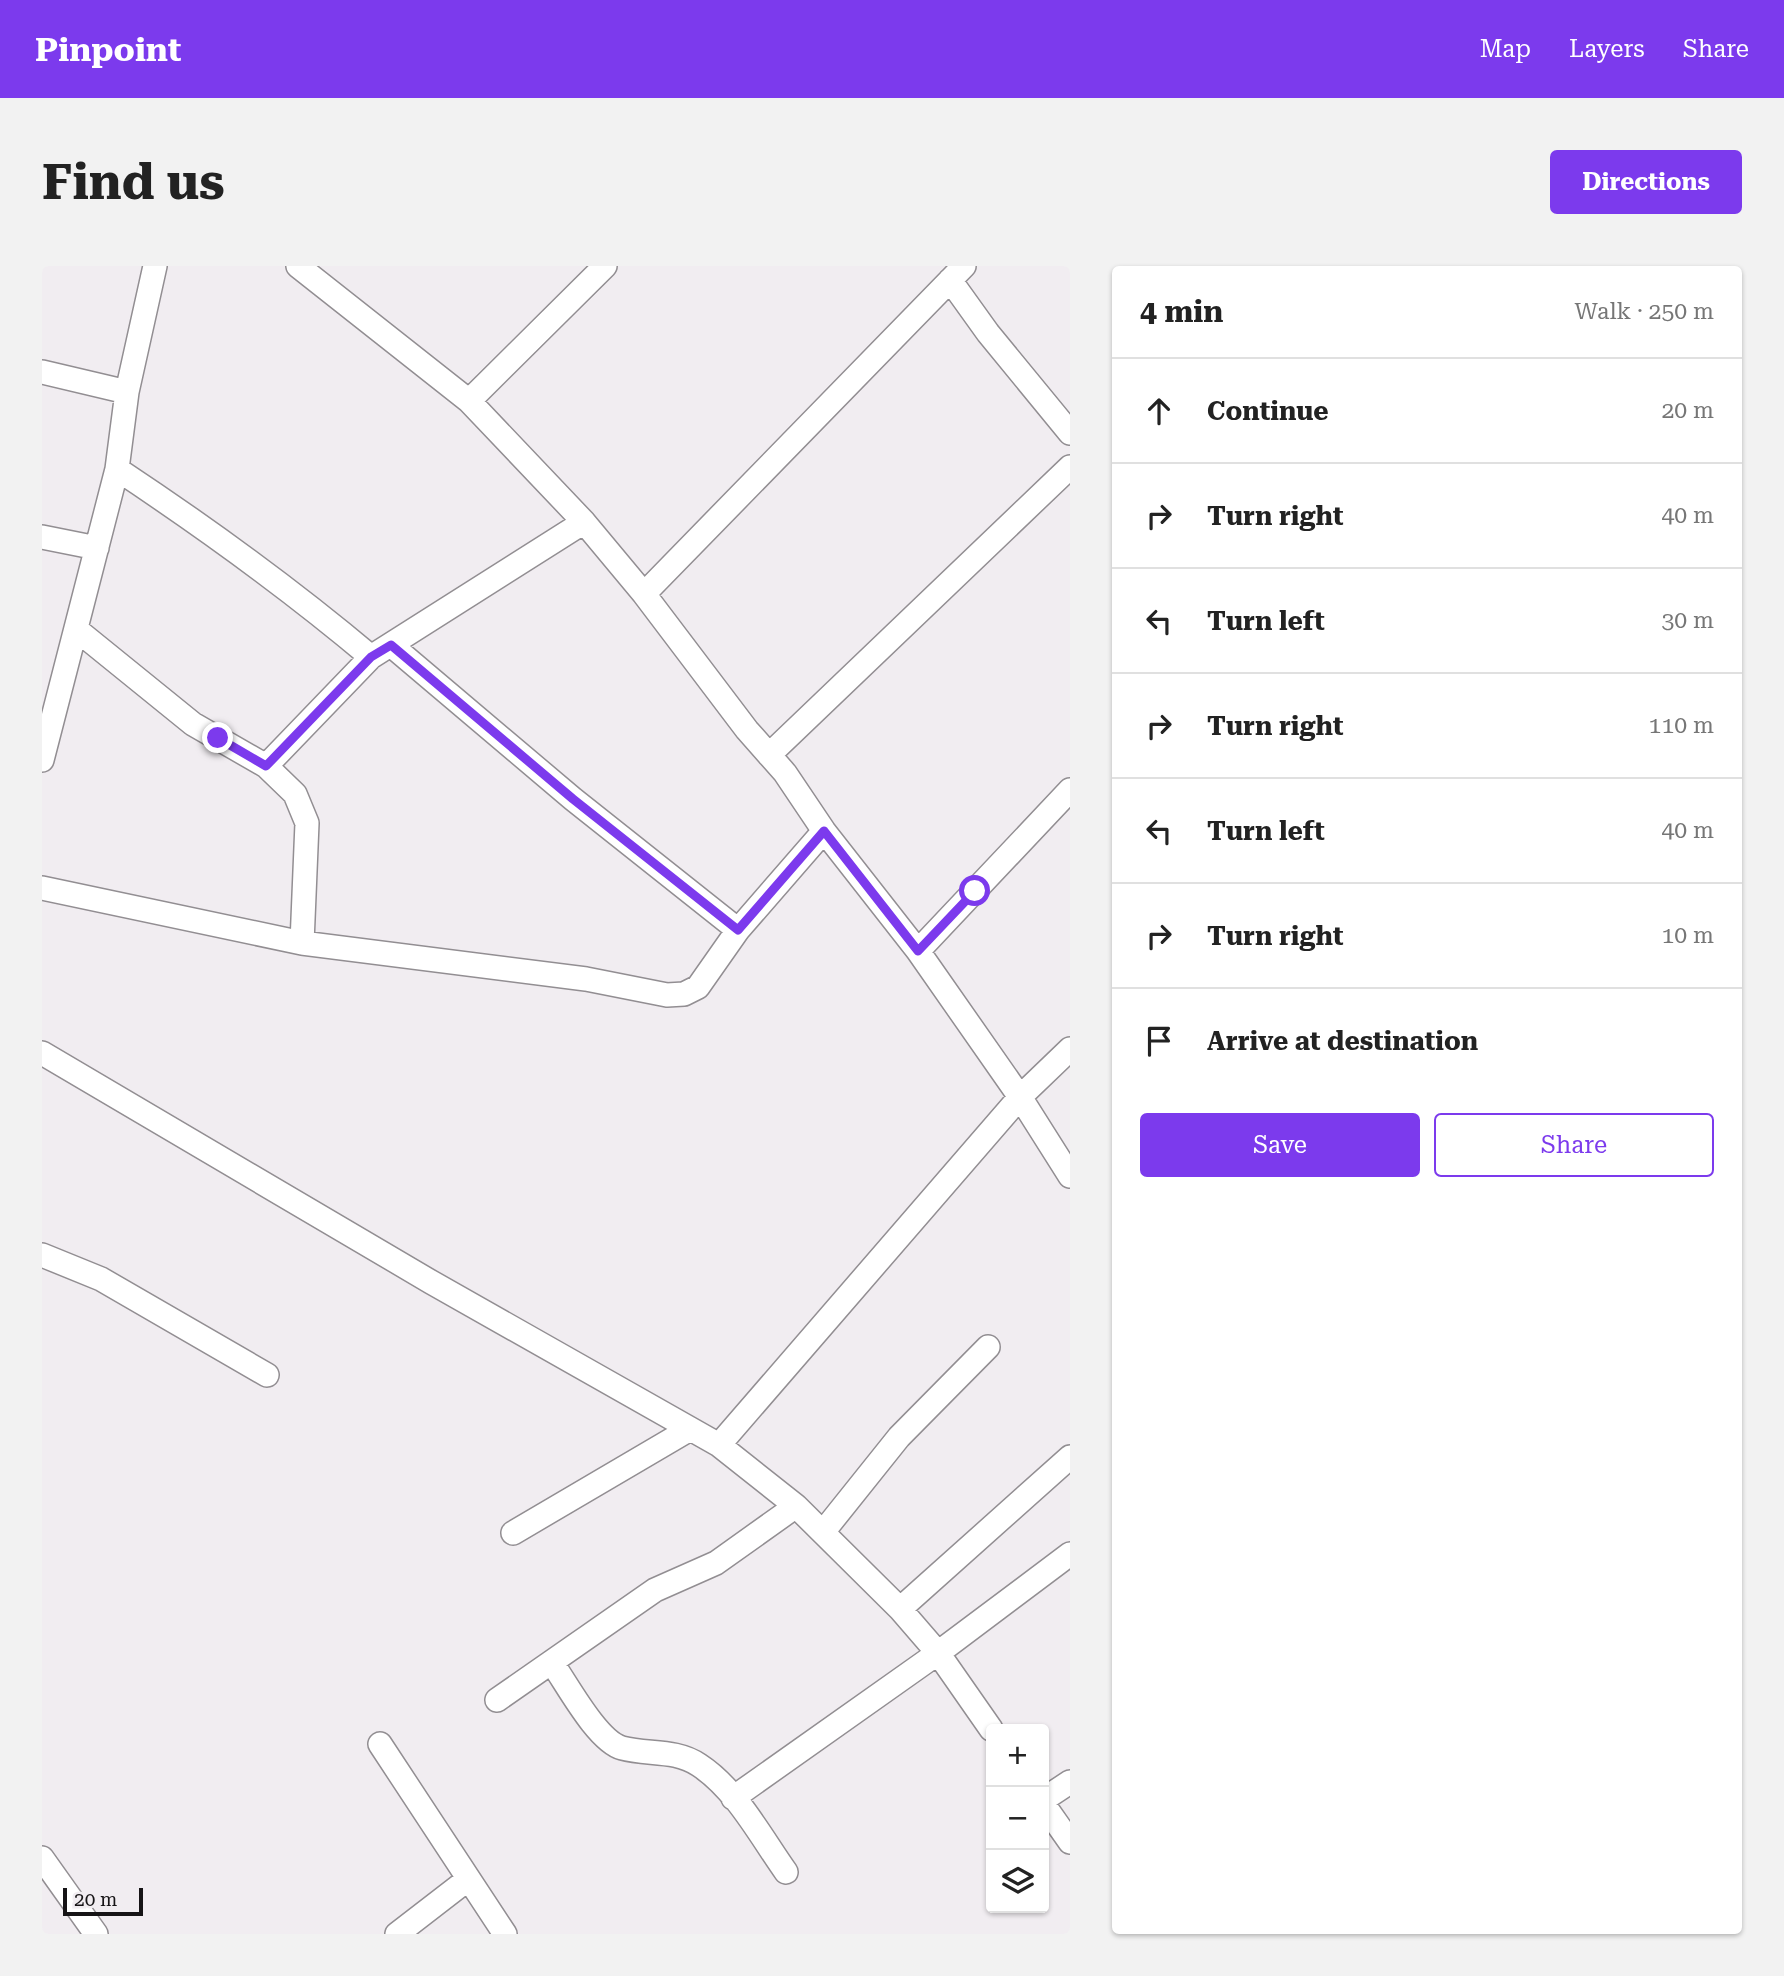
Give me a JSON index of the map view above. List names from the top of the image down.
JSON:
{
  "scale_bar": "20 m",
  "page": {
    "header": "Pinpoint",
    "nav": ["Map", "Layers", "Share"],
    "buttons": [
      "Directions",
      ["Save", "Share"]
    ],
    "title": "Find us",
    "heading": ["4 min", "Walk · 250 m"],
    "list": [
      ["Continue", "20 m"],
      ["Turn right", "40 m"],
      ["Turn left", "30 m"],
      ["Turn right", "110 m"],
      ["Turn left", "40 m"],
      ["Turn right", "10 m"],
      "Arrive at destination"
    ],
    "map_buttons": ["+", "−"],
    "scale": "20 m"
  }
}
